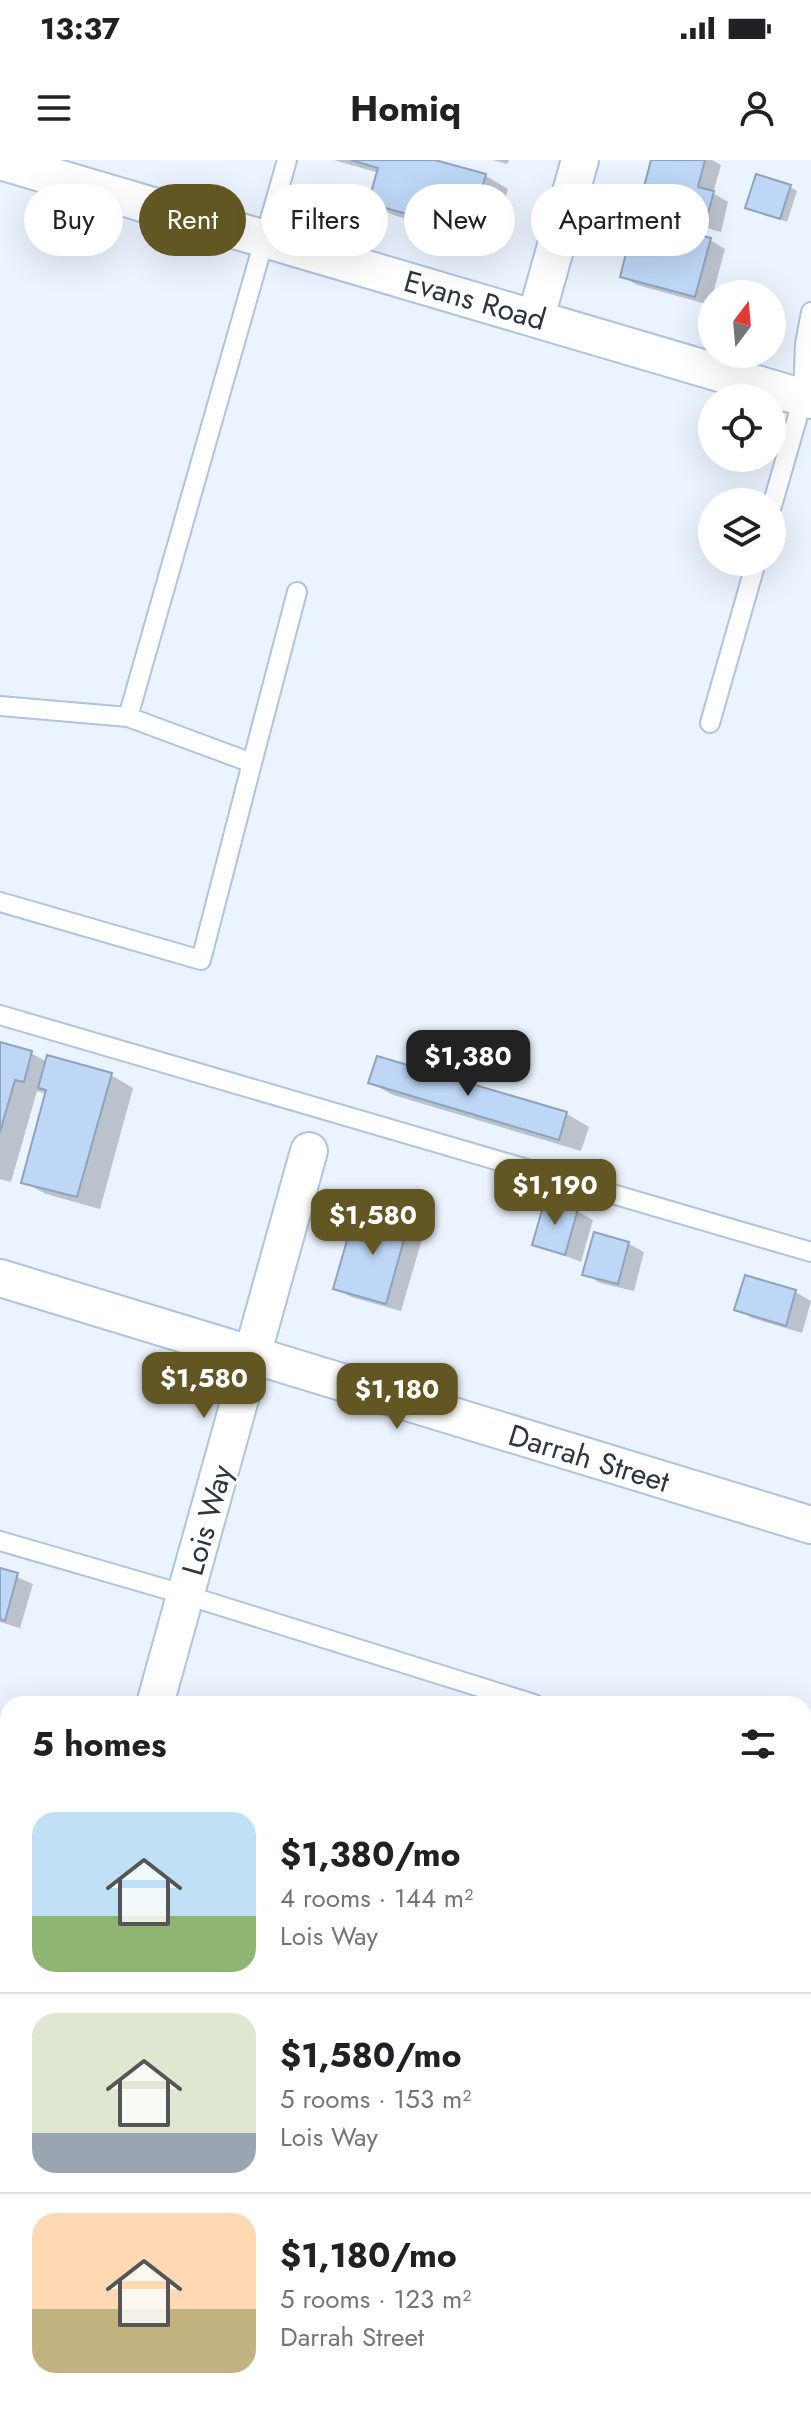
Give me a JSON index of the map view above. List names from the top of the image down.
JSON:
{
  "streets": {
    "street": ["Evans Road", "Darrah Street", "Lois Way"]
  },
  "crossings": [
    ["Darrah Street", "Lois Way"]
  ],
  "north": "top",
  "page": {
    "status": "13:37",
    "header": "Homiq",
    "chip": [
      "Buy",
      "Rent",
      "Filters",
      "New",
      "Apartment"
    ],
    "price": [
      "$1,380",
      "$1,190",
      "$1,580",
      "$1,580",
      "$1,180"
    ],
    "heading": "5 homes",
    "list": [
      {
        "name": "$1,380/mo",
        "note": "4 rooms · 144 m² · Lois Way"
      },
      {
        "name": "$1,580/mo",
        "note": "5 rooms · 153 m² · Lois Way"
      },
      {
        "name": "$1,180/mo",
        "note": "5 rooms · 123 m² · Darrah Street"
      }
    ]
  }
}
